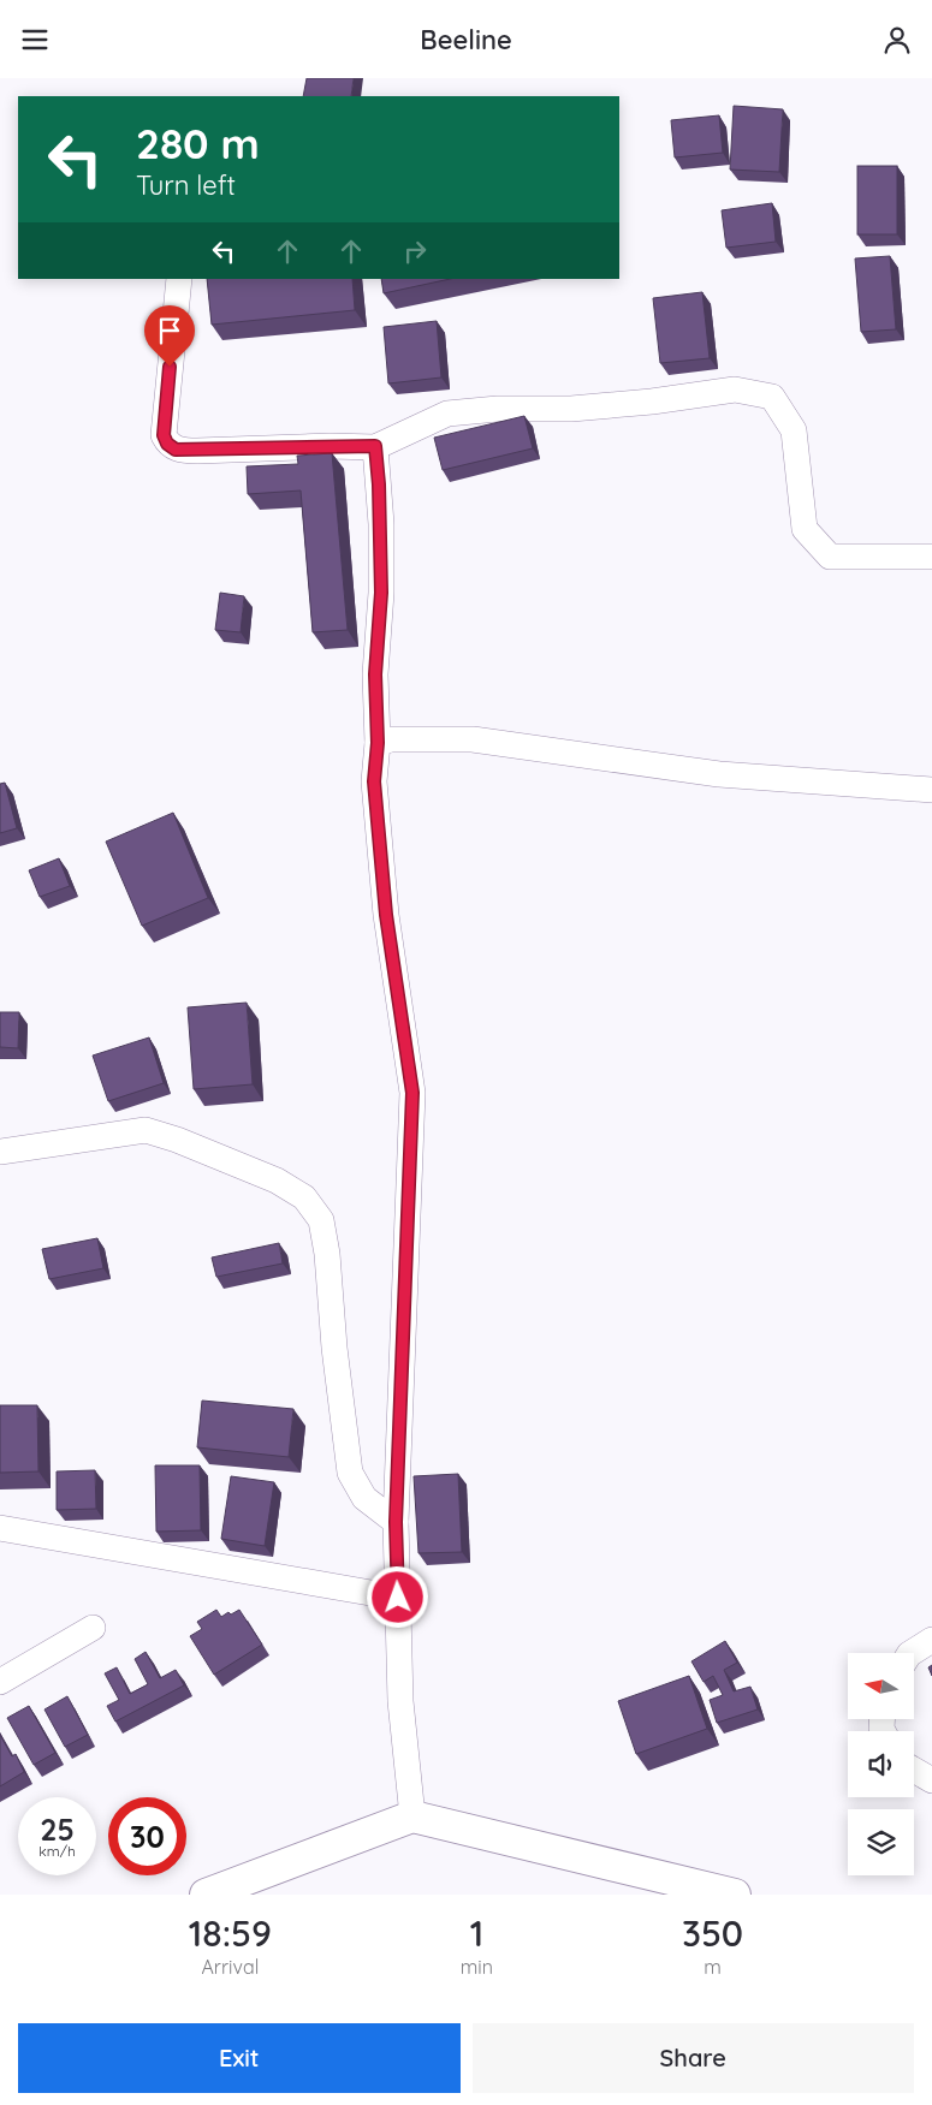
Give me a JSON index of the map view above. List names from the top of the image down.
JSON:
{
  "north": "left",
  "page": {
    "header": "Beeline",
    "turn": ["280 m", "Turn left"],
    "speed": "25 km/h",
    "limit": "30",
    "eta": [
      "18:59",
      "Arrival",
      "1",
      "min",
      "350",
      "m"
    ],
    "buttons": ["Exit", "Share"]
  }
}
